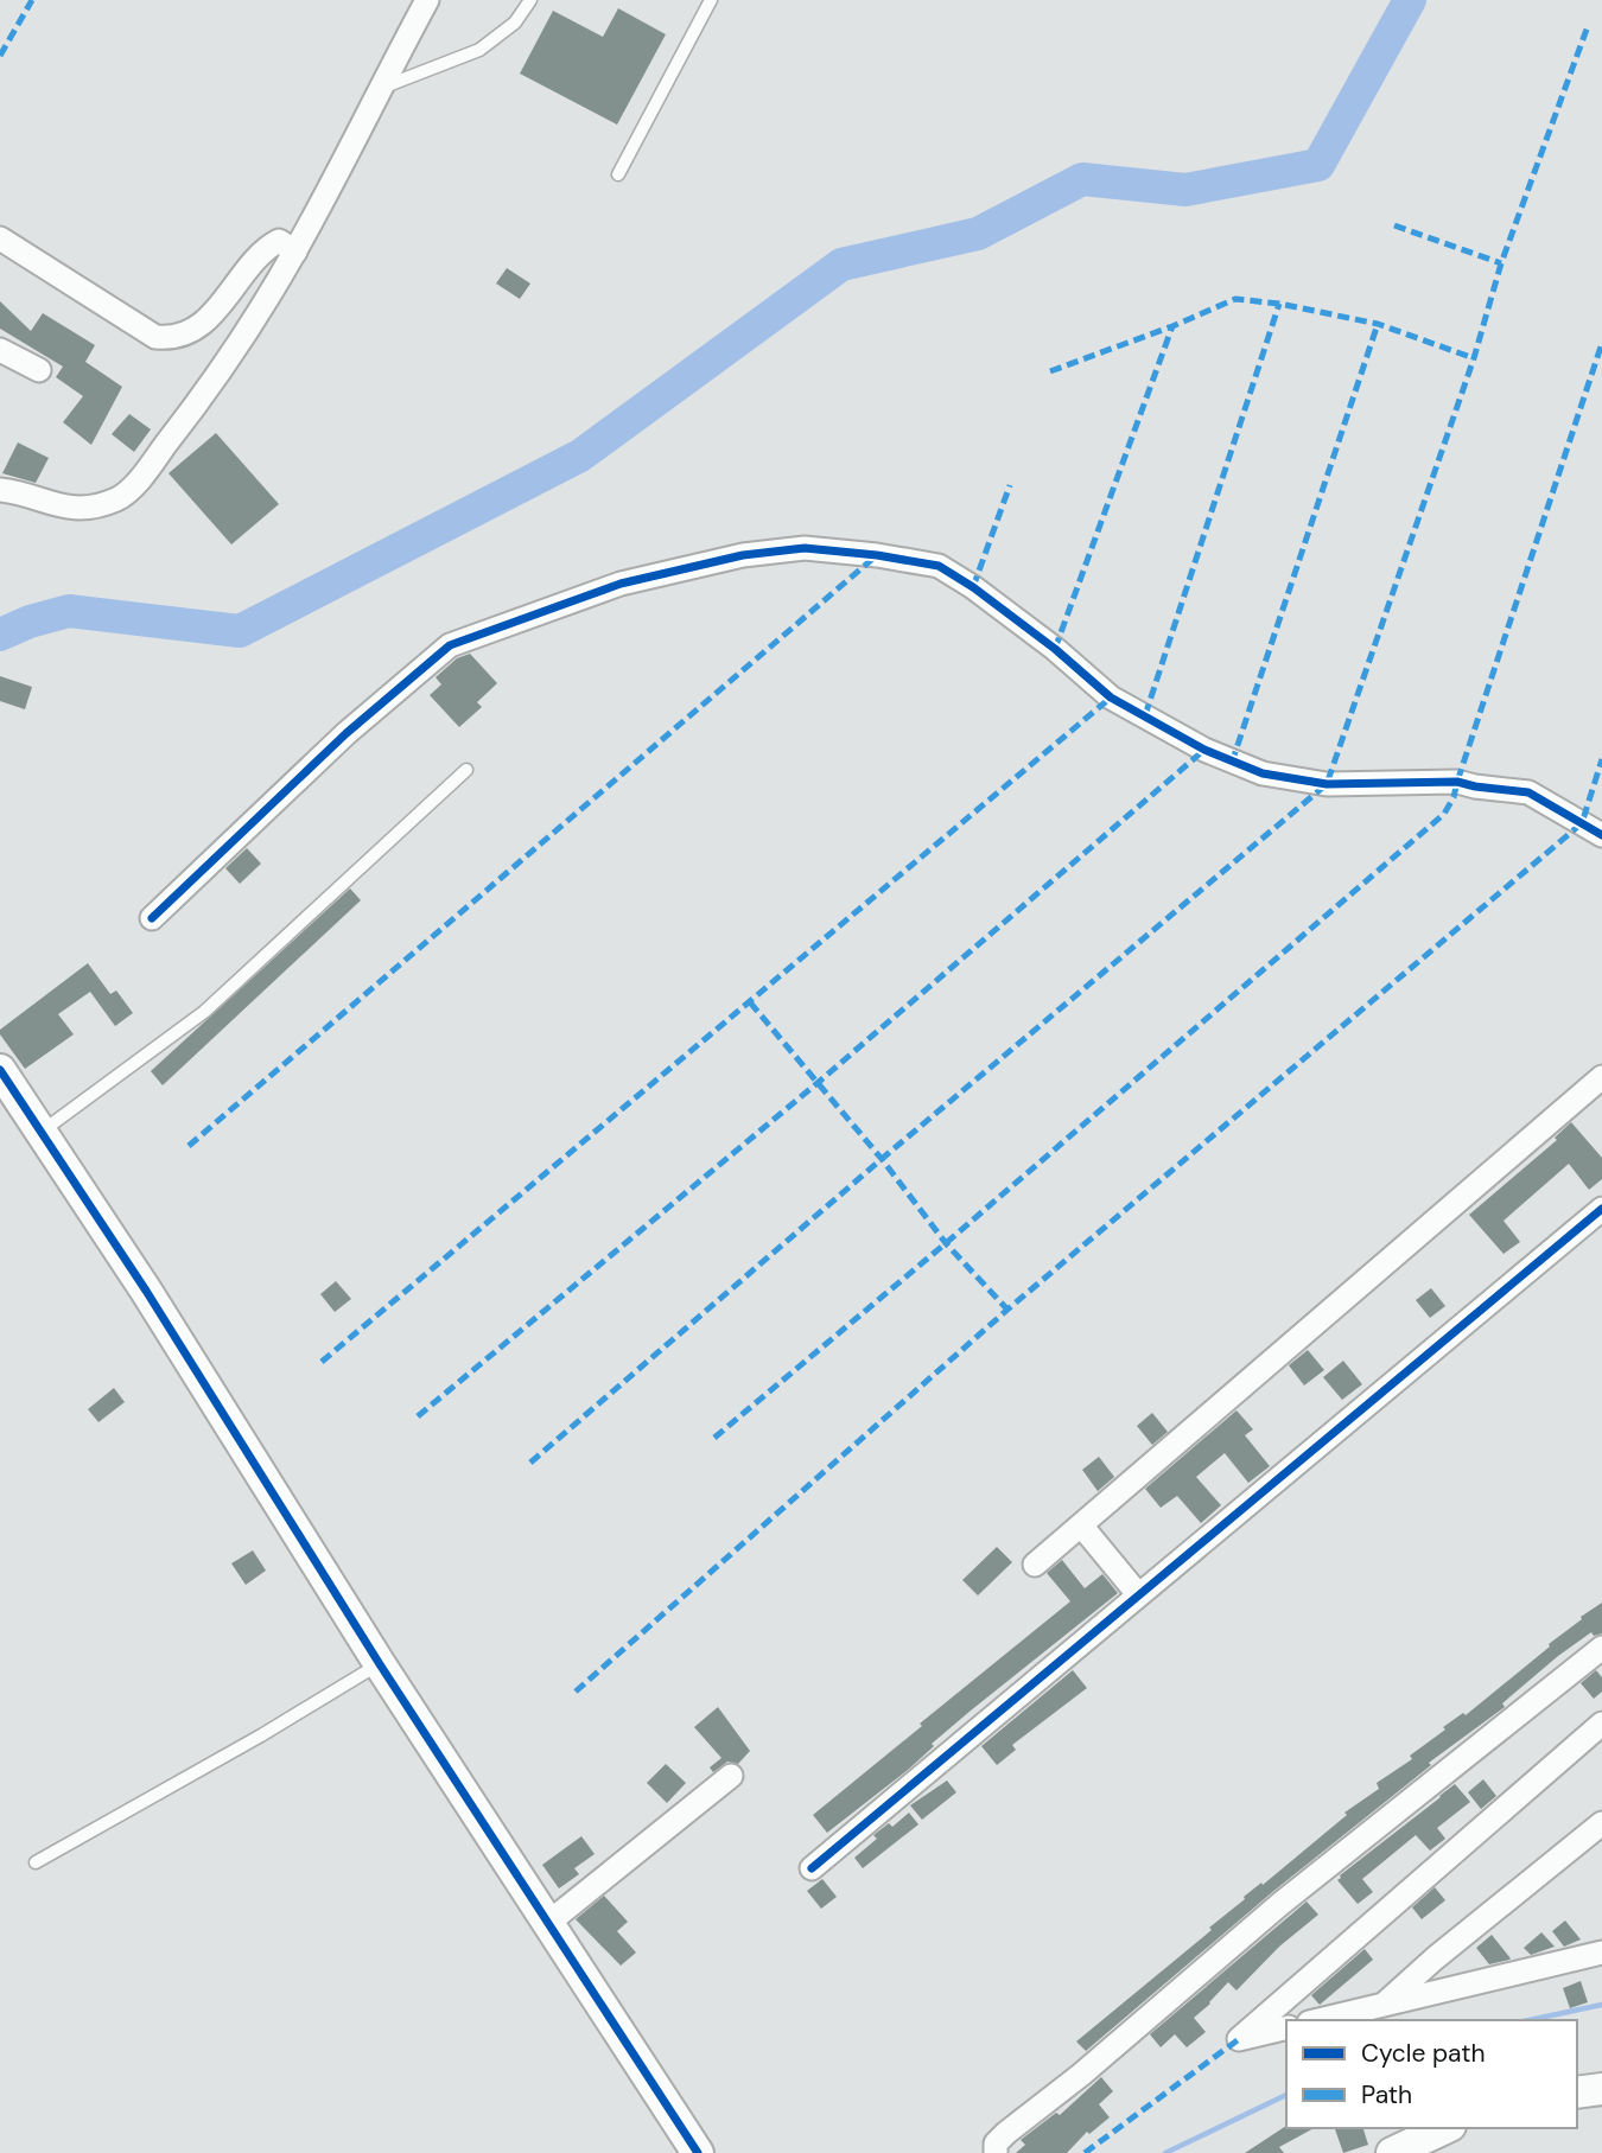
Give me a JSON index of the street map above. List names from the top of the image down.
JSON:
{
  "legend": ["Cycle path", "Path"]
}
